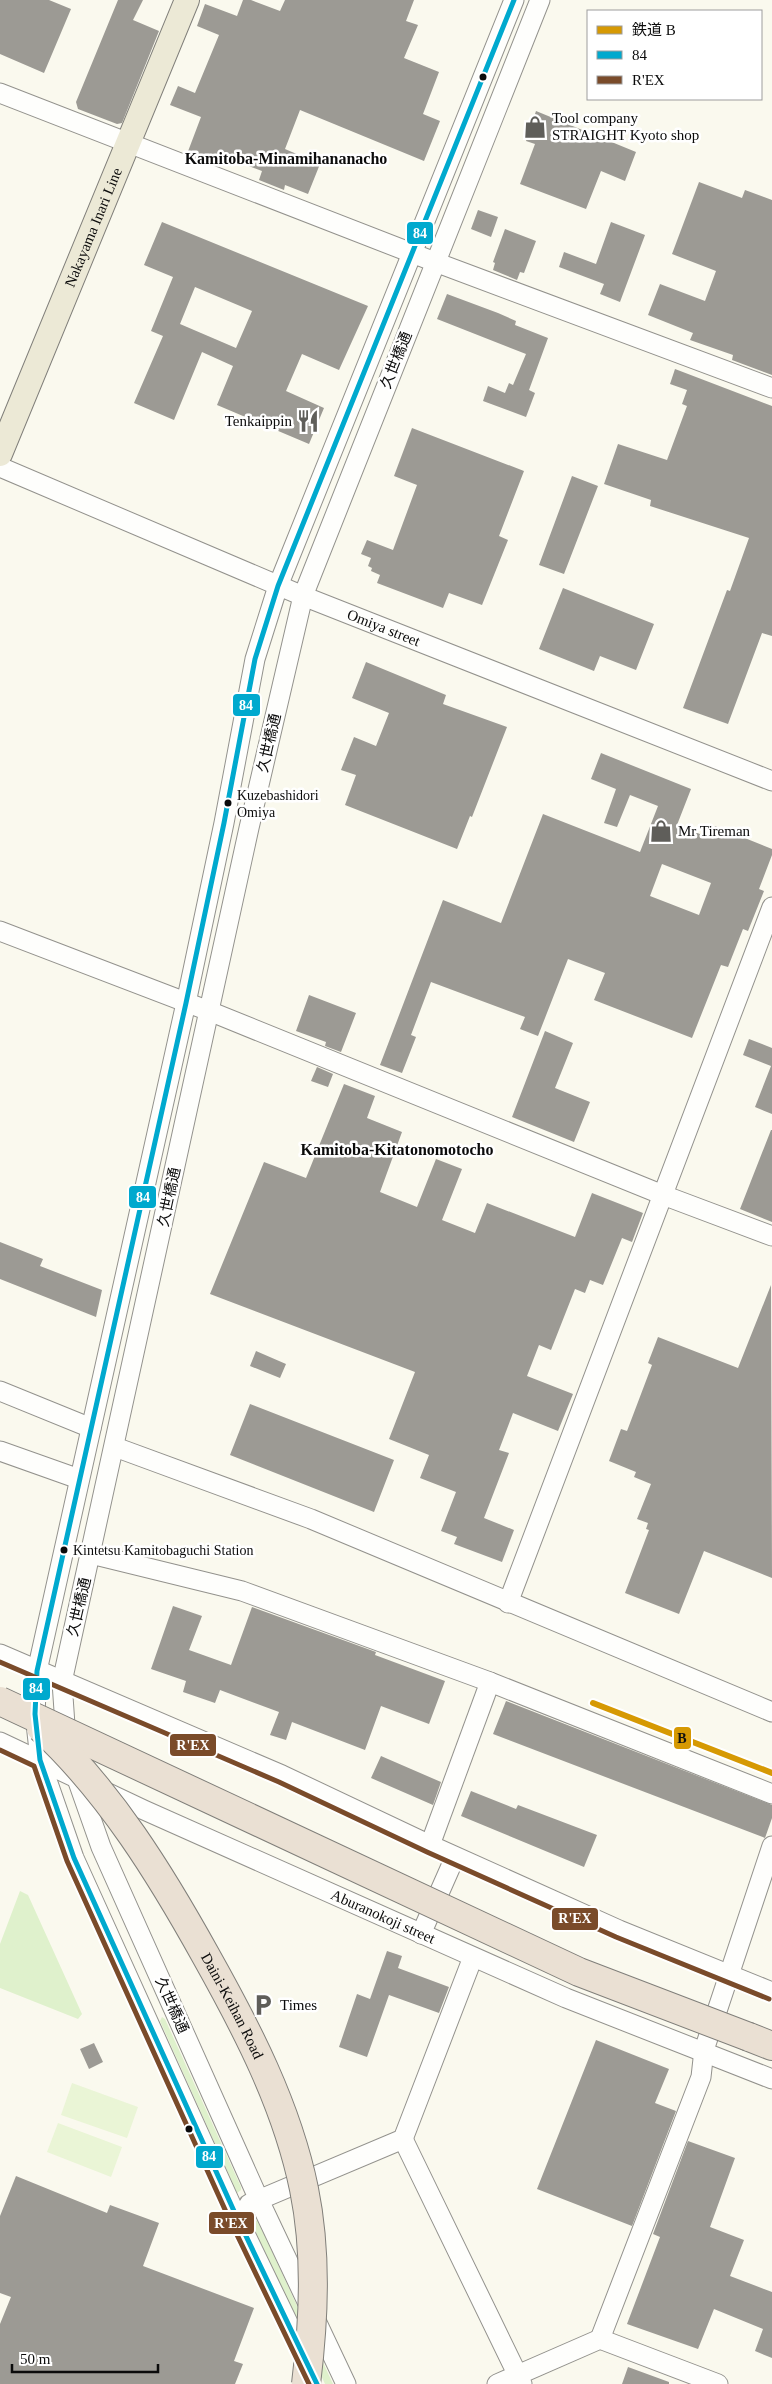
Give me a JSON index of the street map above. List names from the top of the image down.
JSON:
{
  "streets": {
    "highway": ["Daini-Keihan Road"],
    "main road": ["Nakayama Inari Line"],
    "street": ["久世橋通", "Omiya street", "Aburanokoji street"]
  },
  "crossings": [
    ["久世橋通", "Omiya street"],
    ["久世橋通", "Aburanokoji street"]
  ],
  "districts": ["Kamitoba-Minamihananacho", "Kamitoba-Kitatonomotocho"],
  "places": {
    "shop": ["Tool company STRAIGHT Kyoto shop", "Mr Tireman"],
    "restaurant": ["Tenkaippin"],
    "other": ["Kuzebashidori Omiya", "Kintetsu Kamitobaguchi Station"],
    "parking": ["Times"]
  },
  "lines": ["transit line 84", "transit line R'EX", "rail line B"],
  "legend": ["鉄道 B", "84", "R'EX"],
  "scale_bar": "50 m"
}
